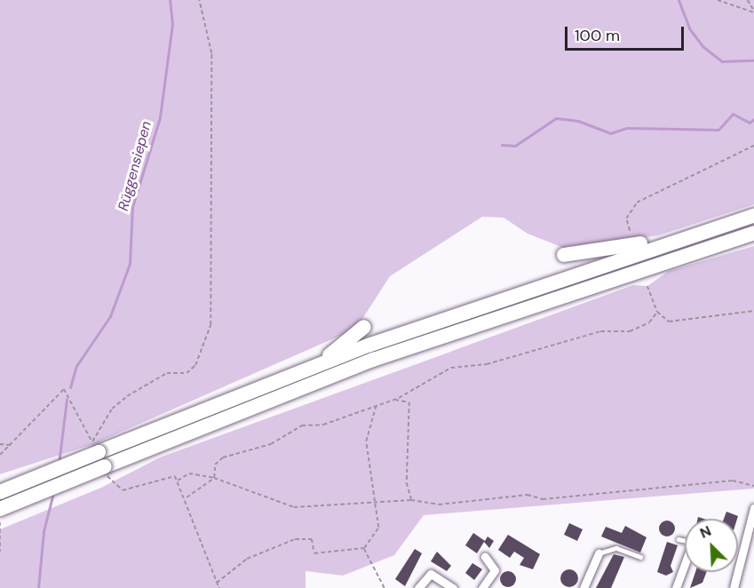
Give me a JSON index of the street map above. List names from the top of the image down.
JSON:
{
  "water": ["Rüggensiepen"],
  "scale_bar": "100 m",
  "north": "top left"
}
